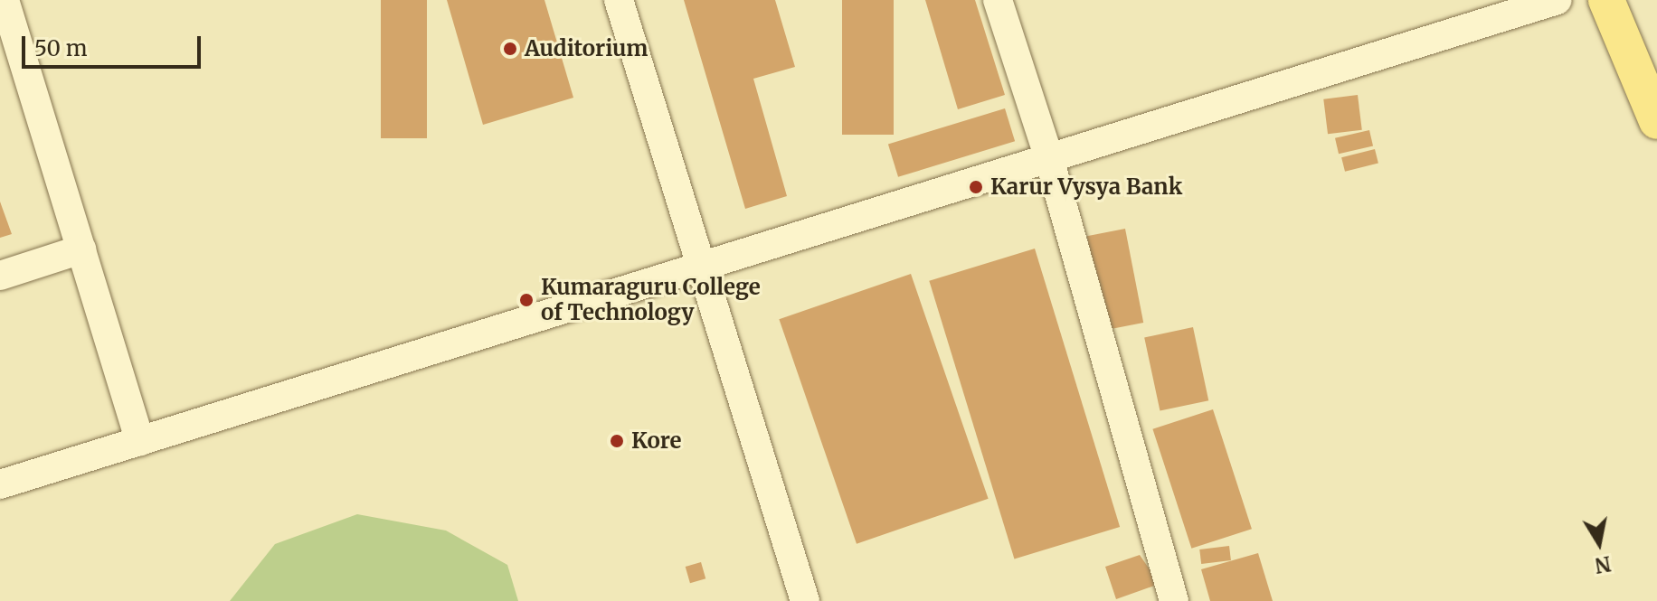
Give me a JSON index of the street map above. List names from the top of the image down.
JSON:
{
  "places": [
    "Auditorium",
    "Karur Vysya Bank",
    "Kumaraguru College of Technology",
    "Kore"
  ],
  "scale_bar": "50 m",
  "north": "bottom"
}
